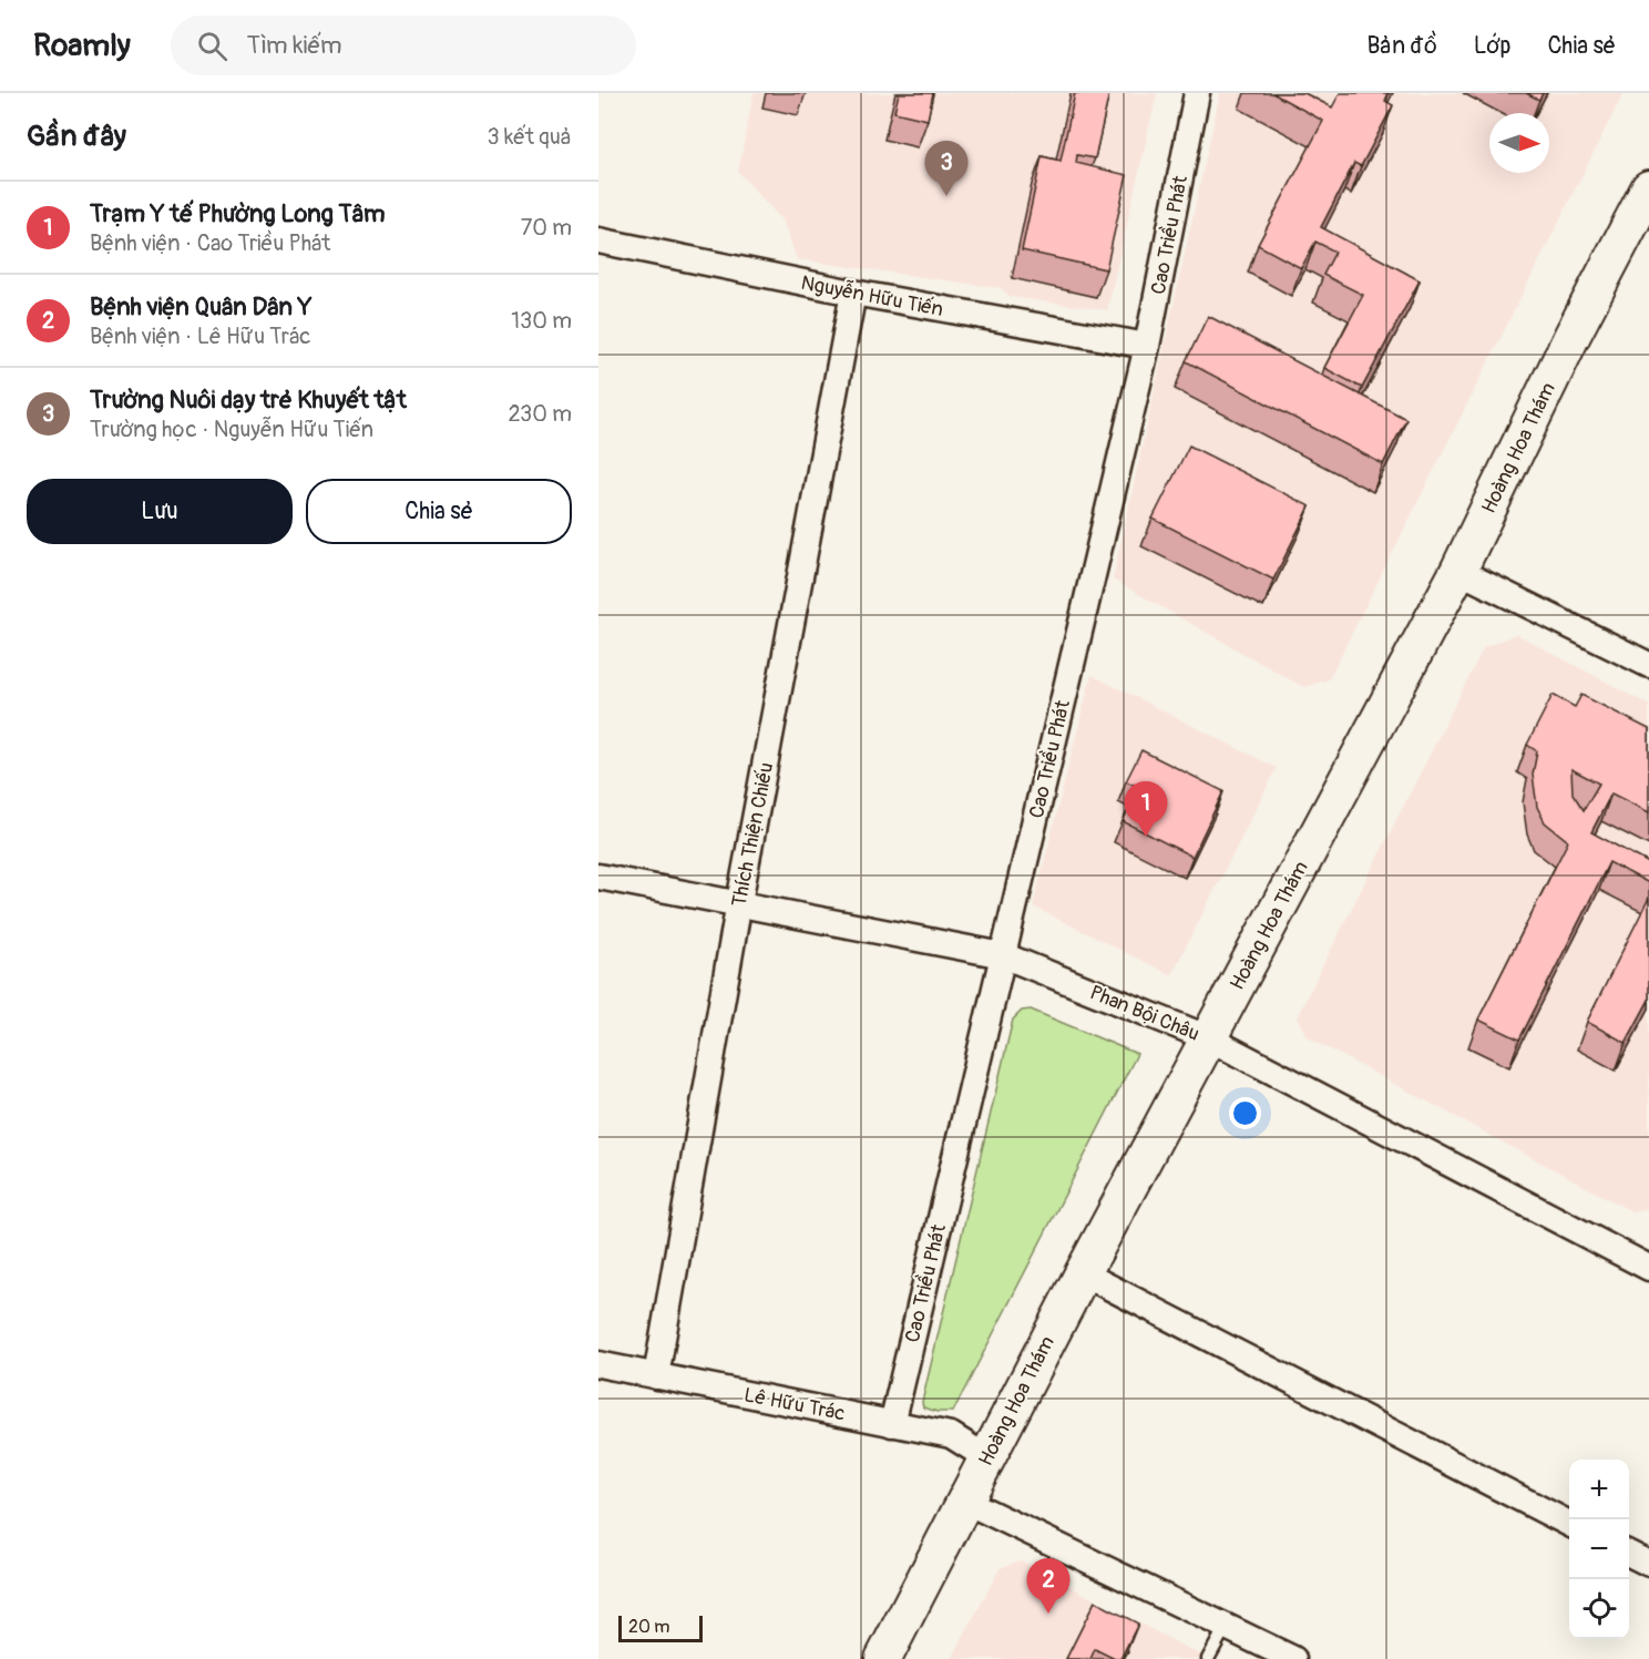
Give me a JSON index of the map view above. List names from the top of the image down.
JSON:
{
  "streets": {
    "street": [
      "Cao Triều Phát",
      "Nguyễn Hữu Tiến",
      "Hoàng Hoa Thám",
      "Thích Thiện Chiếu",
      "Phan Bội Châu",
      "Lê Hữu Trác"
    ]
  },
  "crossings": [
    ["Cao Triều Phát", "Nguyễn Hữu Tiến"],
    ["Cao Triều Phát", "Phan Bội Châu"],
    ["Cao Triều Phát", "Lê Hữu Trác"],
    ["Nguyễn Hữu Tiến", "Thích Thiện Chiếu"],
    ["Hoàng Hoa Thám", "Phan Bội Châu"],
    ["Hoàng Hoa Thám", "Lê Hữu Trác"],
    ["Thích Thiện Chiếu", "Phan Bội Châu"],
    ["Thích Thiện Chiếu", "Lê Hữu Trác"]
  ],
  "scale_bar": "20 m",
  "north": "right",
  "page": {
    "header": "Roamly",
    "search": "Tìm kiếm",
    "nav": ["Bản đồ", "Lớp", "Chia sẻ"],
    "heading": ["Gần đây", "3 kết quả"],
    "pins": ["3", "1", "2"],
    "list": [
      {
        "mark": "1",
        "name": "Trạm Y tế Phường Long Tâm",
        "note": "Bệnh viện · Cao Triều Phát",
        "value": "70 m"
      },
      {
        "mark": "2",
        "name": "Bệnh viện Quân Dân Y",
        "note": "Bệnh viện · Lê Hữu Trác",
        "value": "130 m"
      },
      {
        "mark": "3",
        "name": "Trường Nuôi dạy trẻ Khuyết tật",
        "note": "Trường học · Nguyễn Hữu Tiến",
        "value": "230 m"
      }
    ],
    "buttons": ["Lưu", "Chia sẻ"],
    "map_buttons": ["+", "−"],
    "scale": "20 m"
  }
}
